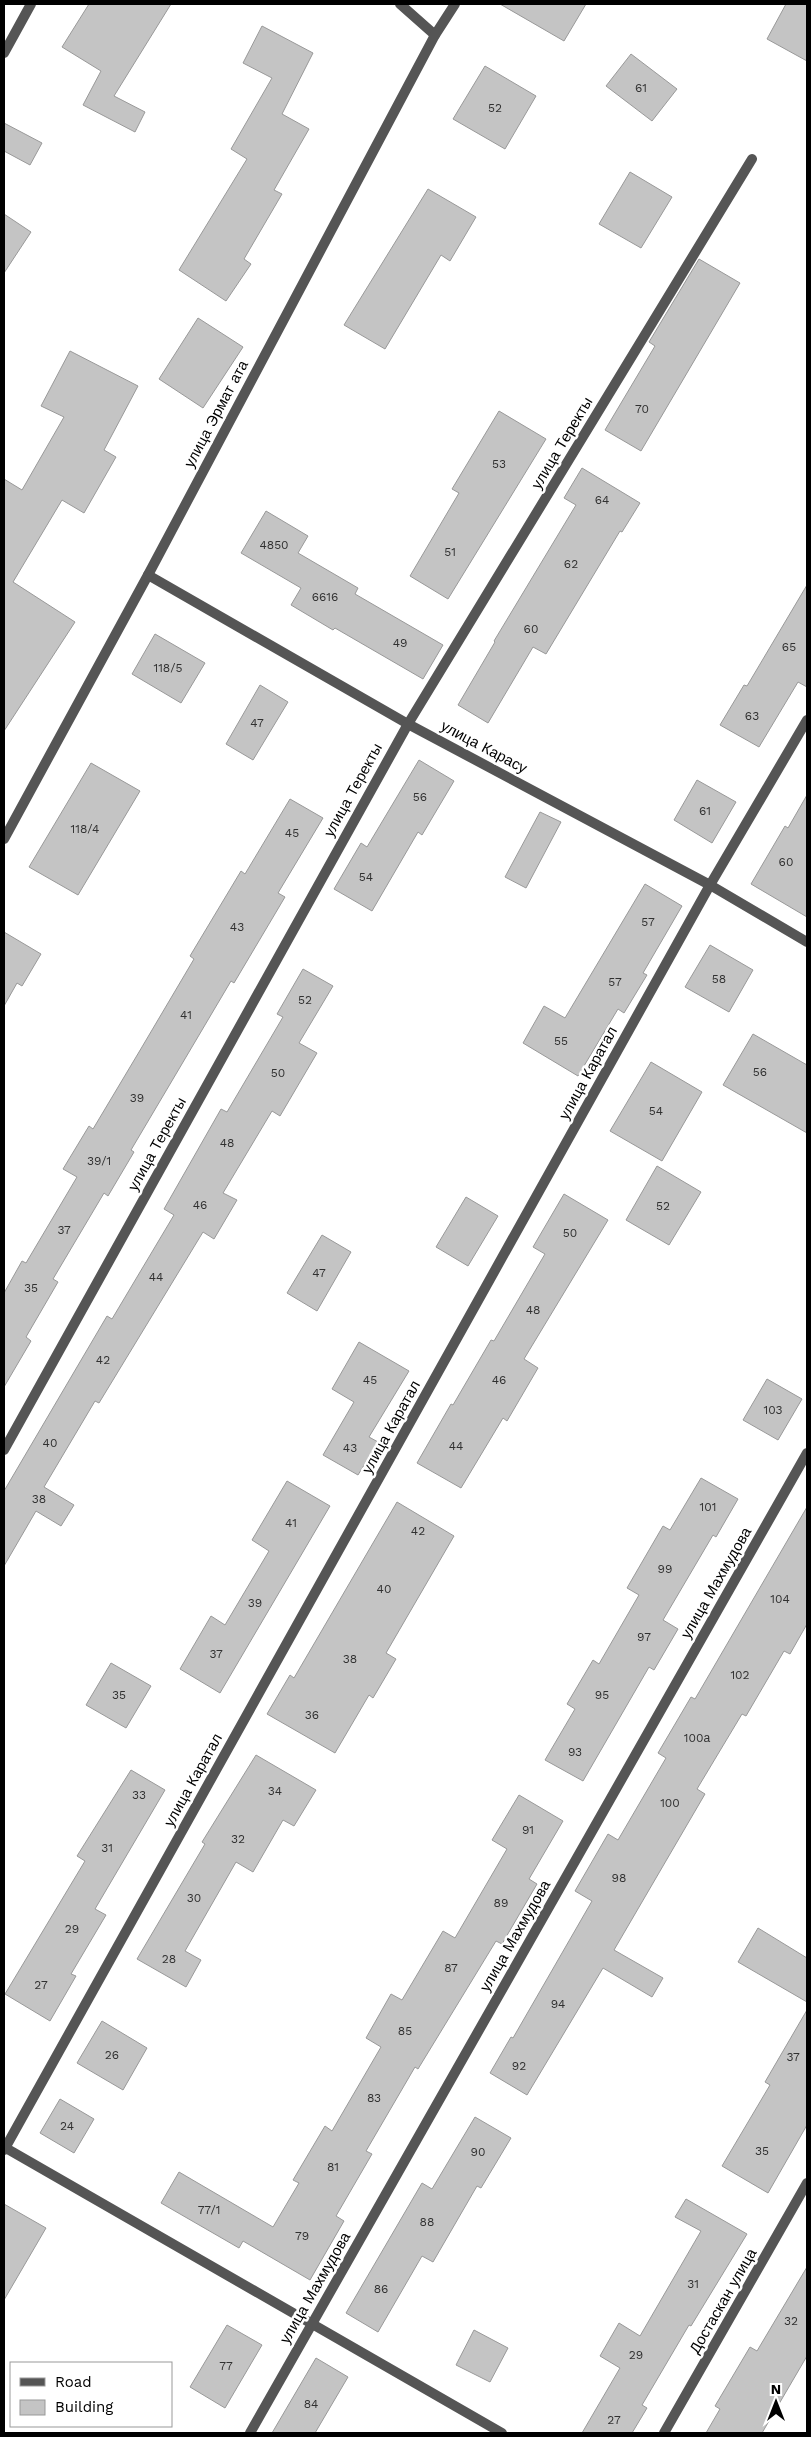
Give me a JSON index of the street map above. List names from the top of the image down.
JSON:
{
  "streets": {
    "street": [
      "улица Эрмат ата",
      "улица Теректы",
      "улица Карасу",
      "улица Каратал",
      "улица Махмудова",
      "Достаскан улица"
    ]
  },
  "crossings": [
    ["улица Эрмат ата", "улица Карасу"],
    ["улица Теректы", "улица Карасу"],
    ["улица Карасу", "улица Каратал"]
  ],
  "house_numbers": [
    "61",
    "52",
    "70",
    "53",
    "64",
    "4850",
    "51",
    "62",
    "6616",
    "60",
    "49",
    "65",
    "118/5",
    "63",
    "47",
    "56",
    "61",
    "118/4",
    "45",
    "60",
    "54",
    "57",
    "43",
    "58",
    "57",
    "52",
    "41",
    "55",
    "56",
    "50",
    "39",
    "54",
    "48",
    "39/1",
    "46",
    "52",
    "37",
    "50",
    "47",
    "44",
    "35",
    "48",
    "42",
    "45",
    "46",
    "103",
    "40",
    "44",
    "43",
    "38",
    "101",
    "41",
    "42",
    "99",
    "40",
    "104",
    "39",
    "97",
    "37",
    "38",
    "102",
    "35",
    "95",
    "36",
    "100а",
    "93",
    "34",
    "33",
    "100",
    "91",
    "32",
    "31",
    "98",
    "30",
    "89",
    "29",
    "28",
    "87",
    "27",
    "94",
    "85",
    "26",
    "37",
    "92",
    "83",
    "24",
    "35",
    "90",
    "81",
    "77/1",
    "88",
    "79",
    "31",
    "86",
    "32",
    "29",
    "77",
    "84",
    "27"
  ],
  "legend": ["Road", "Building"],
  "north": "top"
}
